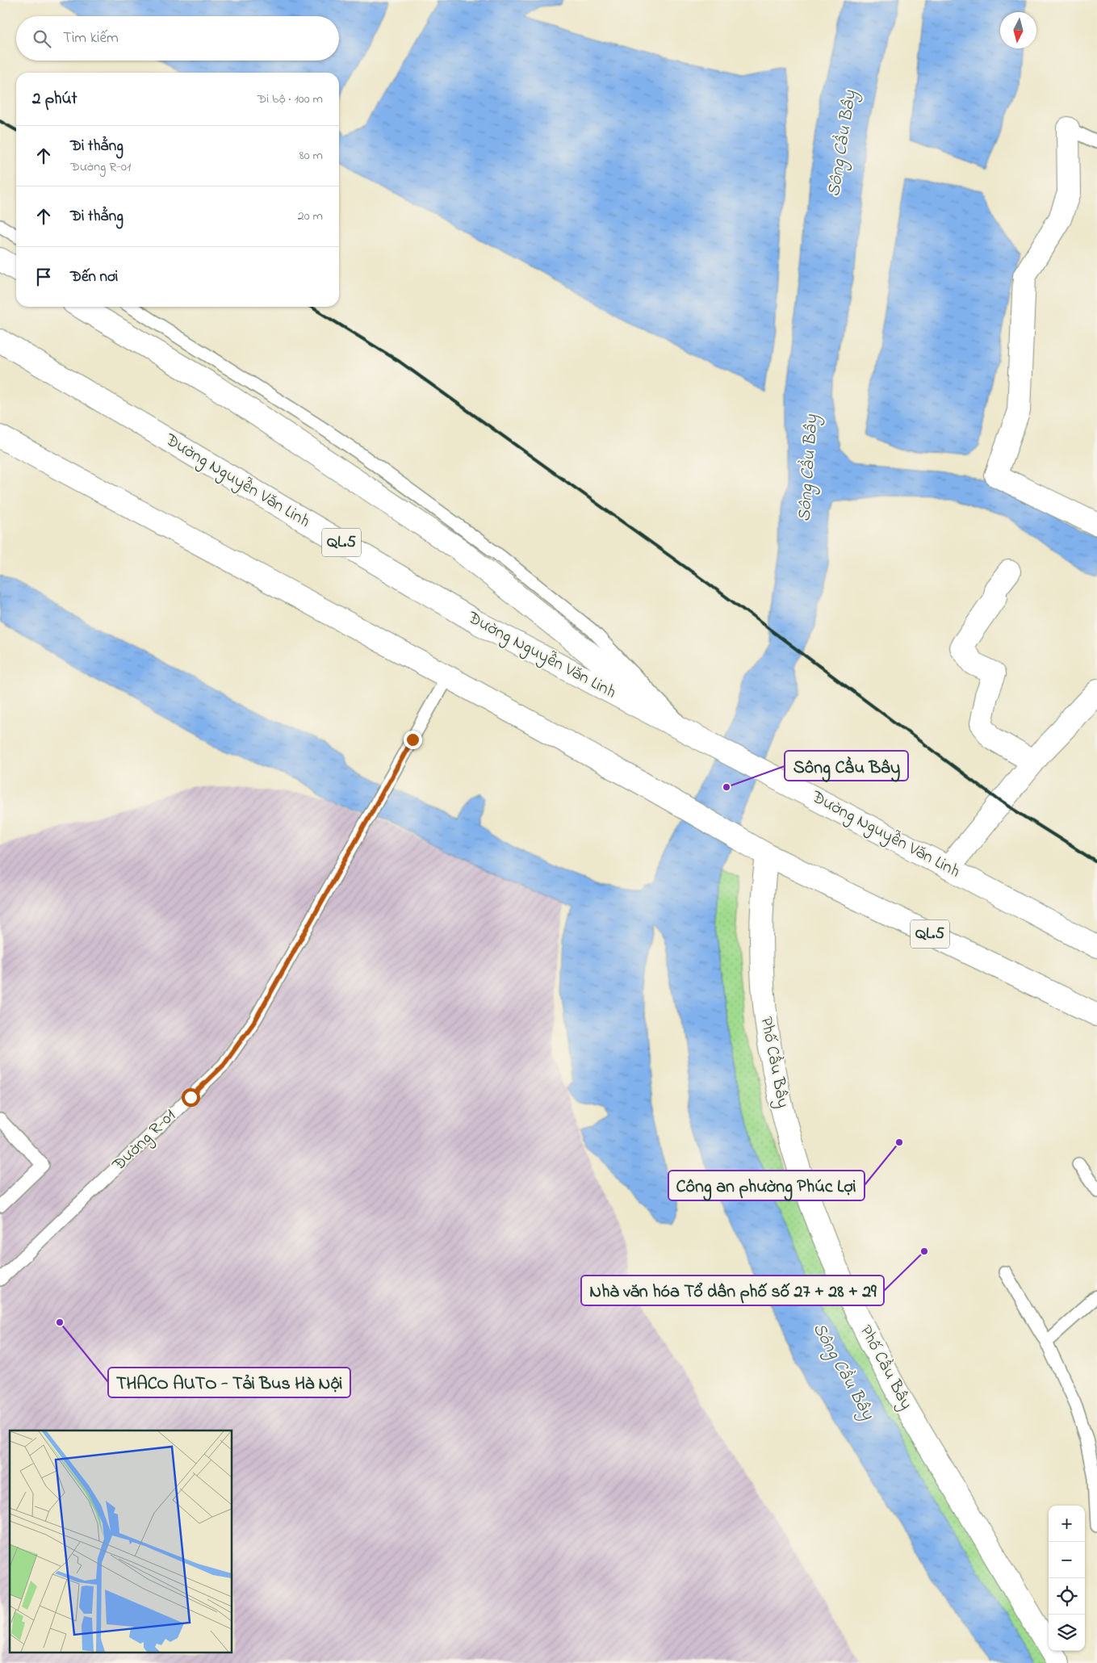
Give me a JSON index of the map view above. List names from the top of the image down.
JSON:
{
  "streets": {
    "main road": ["Đường Nguyễn Văn Linh", "QL.5", "Phố Cầu Bây"],
    "lane": ["Đường R-01"]
  },
  "crossings": [
    ["QL.5", "Phố Cầu Bây"],
    ["QL.5", "Đường R-01"]
  ],
  "water": ["Sông Cầu Bây"],
  "places": [
    "Sông Cầu Bây",
    "Công an phường Phúc Lợi",
    "Nhà văn hóa Tổ dân phố số 27 + 28 + 29",
    "THACO AUTO - Tải Bus Hà Nội"
  ],
  "north": "bottom",
  "page": {
    "search": "Tìm kiếm",
    "heading": ["2 phút", "Đi bộ · 100 m"],
    "list": [
      ["Đi thẳng", "Đường R-01", "80 m"],
      ["Đi thẳng", "20 m"],
      "Đến nơi"
    ],
    "map_buttons": ["+", "−"]
  }
}
